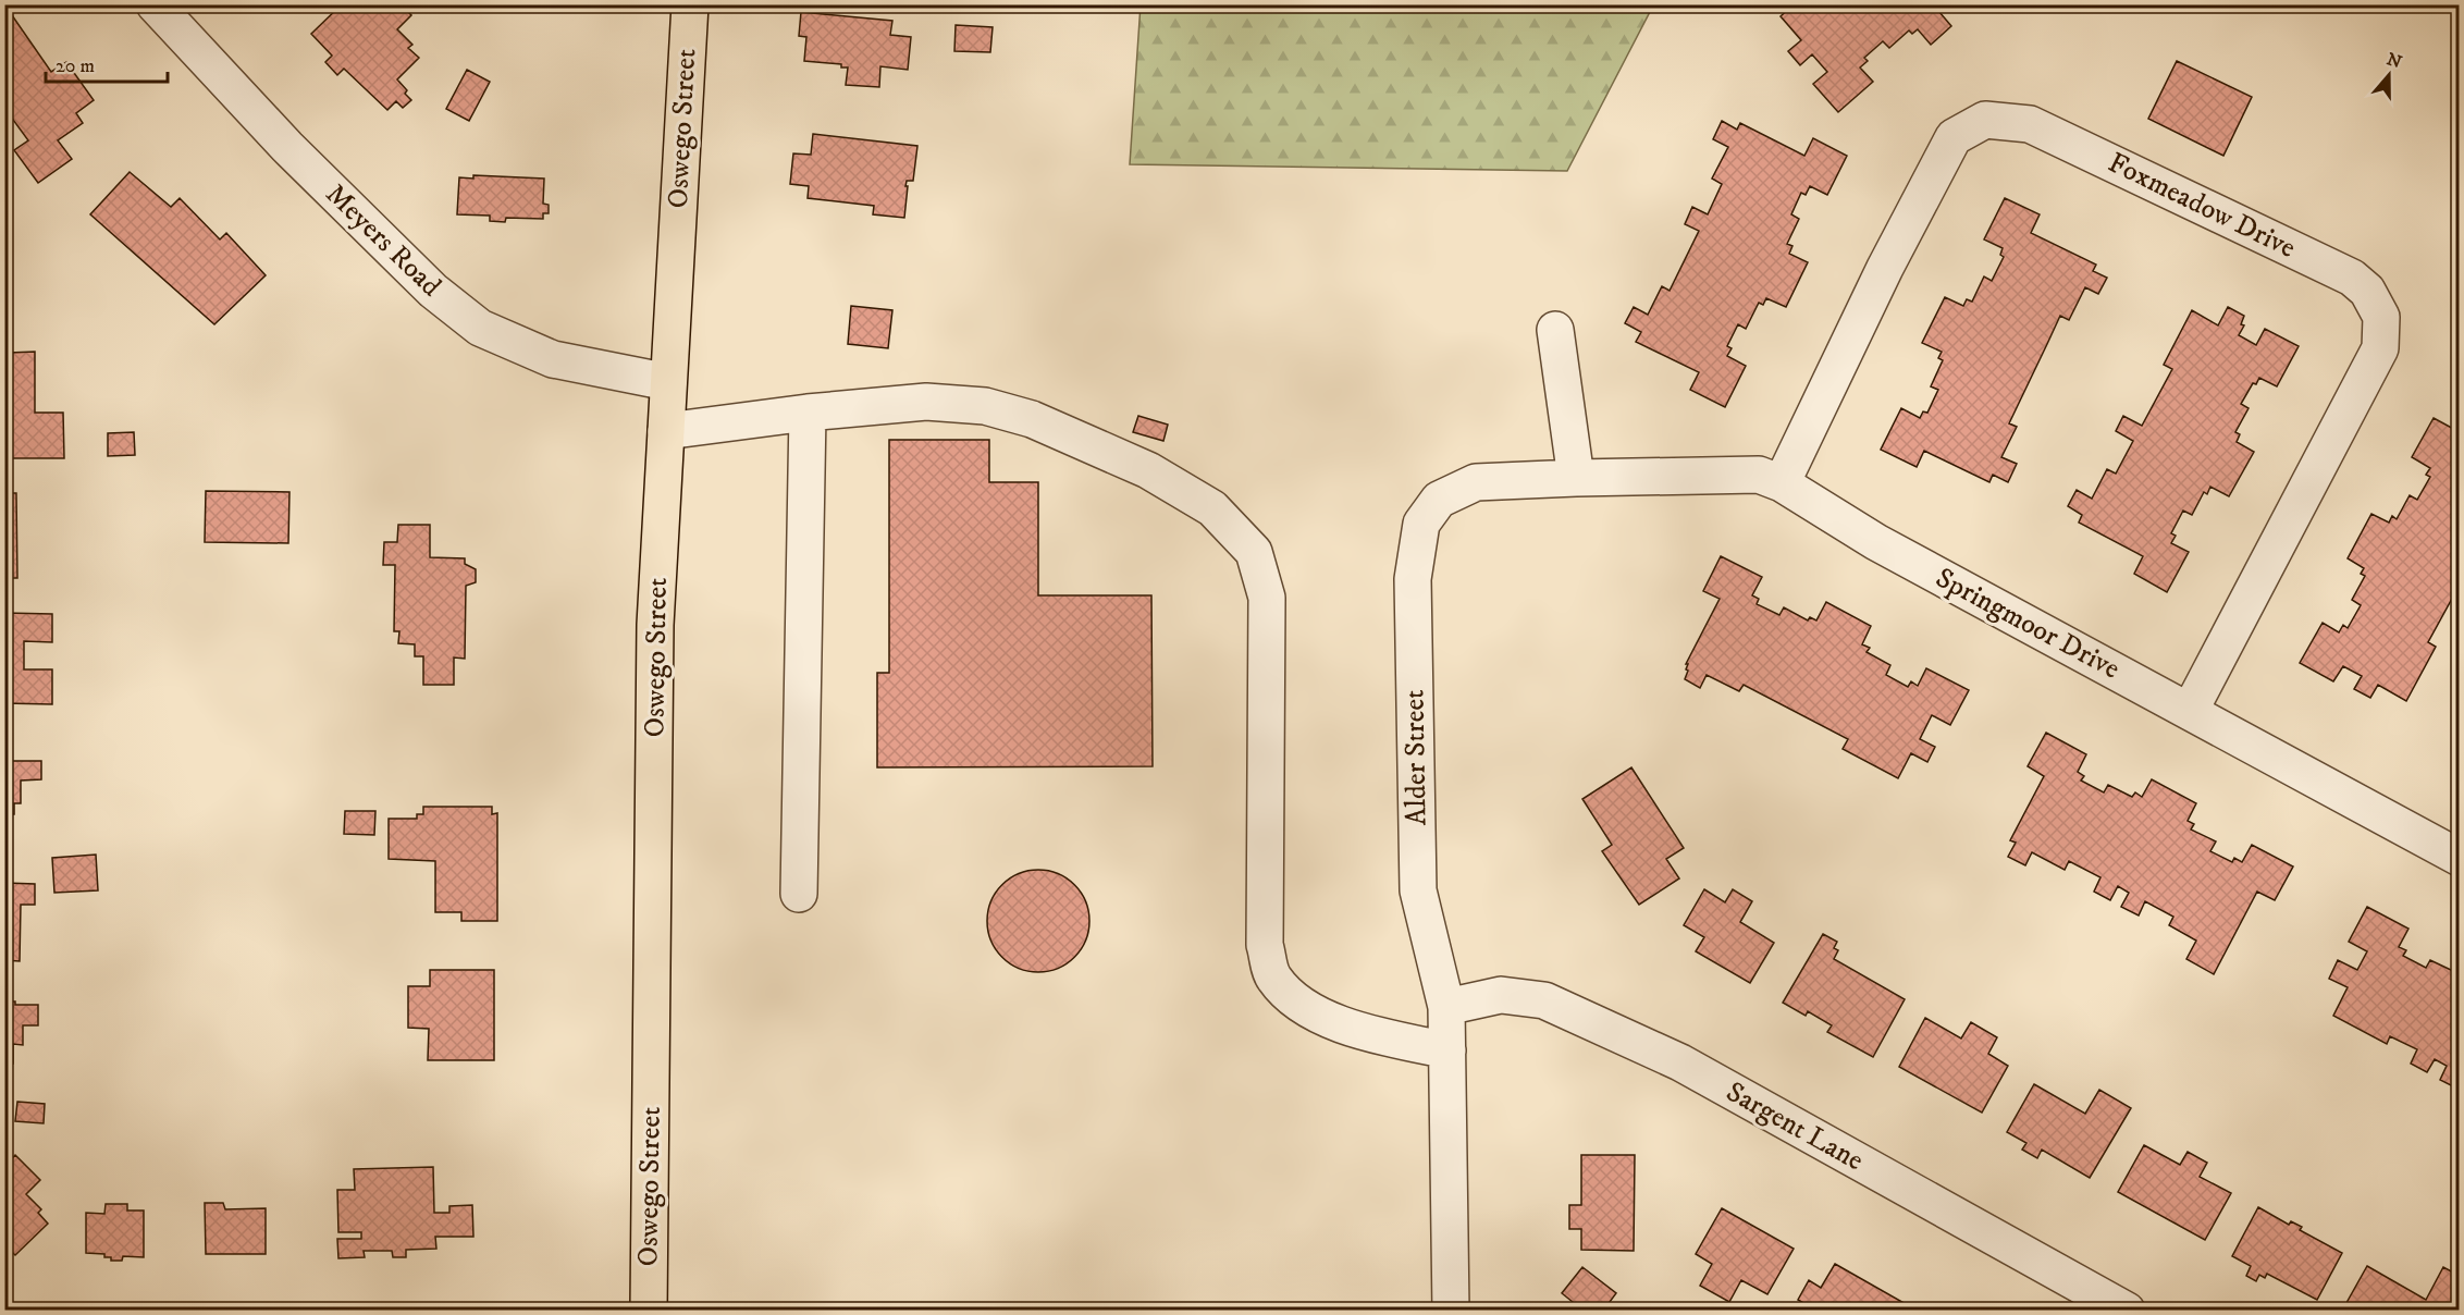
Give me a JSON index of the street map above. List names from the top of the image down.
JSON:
{
  "streets": {
    "main road": ["Oswego Street"],
    "street": [
      "Foxmeadow Drive",
      "Meyers Road",
      "Springmoor Drive",
      "Alder Street",
      "Sargent Lane"
    ]
  },
  "crossings": [
    ["Oswego Street", "Meyers Road"],
    ["Foxmeadow Drive", "Springmoor Drive"],
    ["Springmoor Drive", "Alder Street"],
    ["Alder Street", "Sargent Lane"]
  ],
  "scale_bar": "20 m",
  "north": "top"
}
